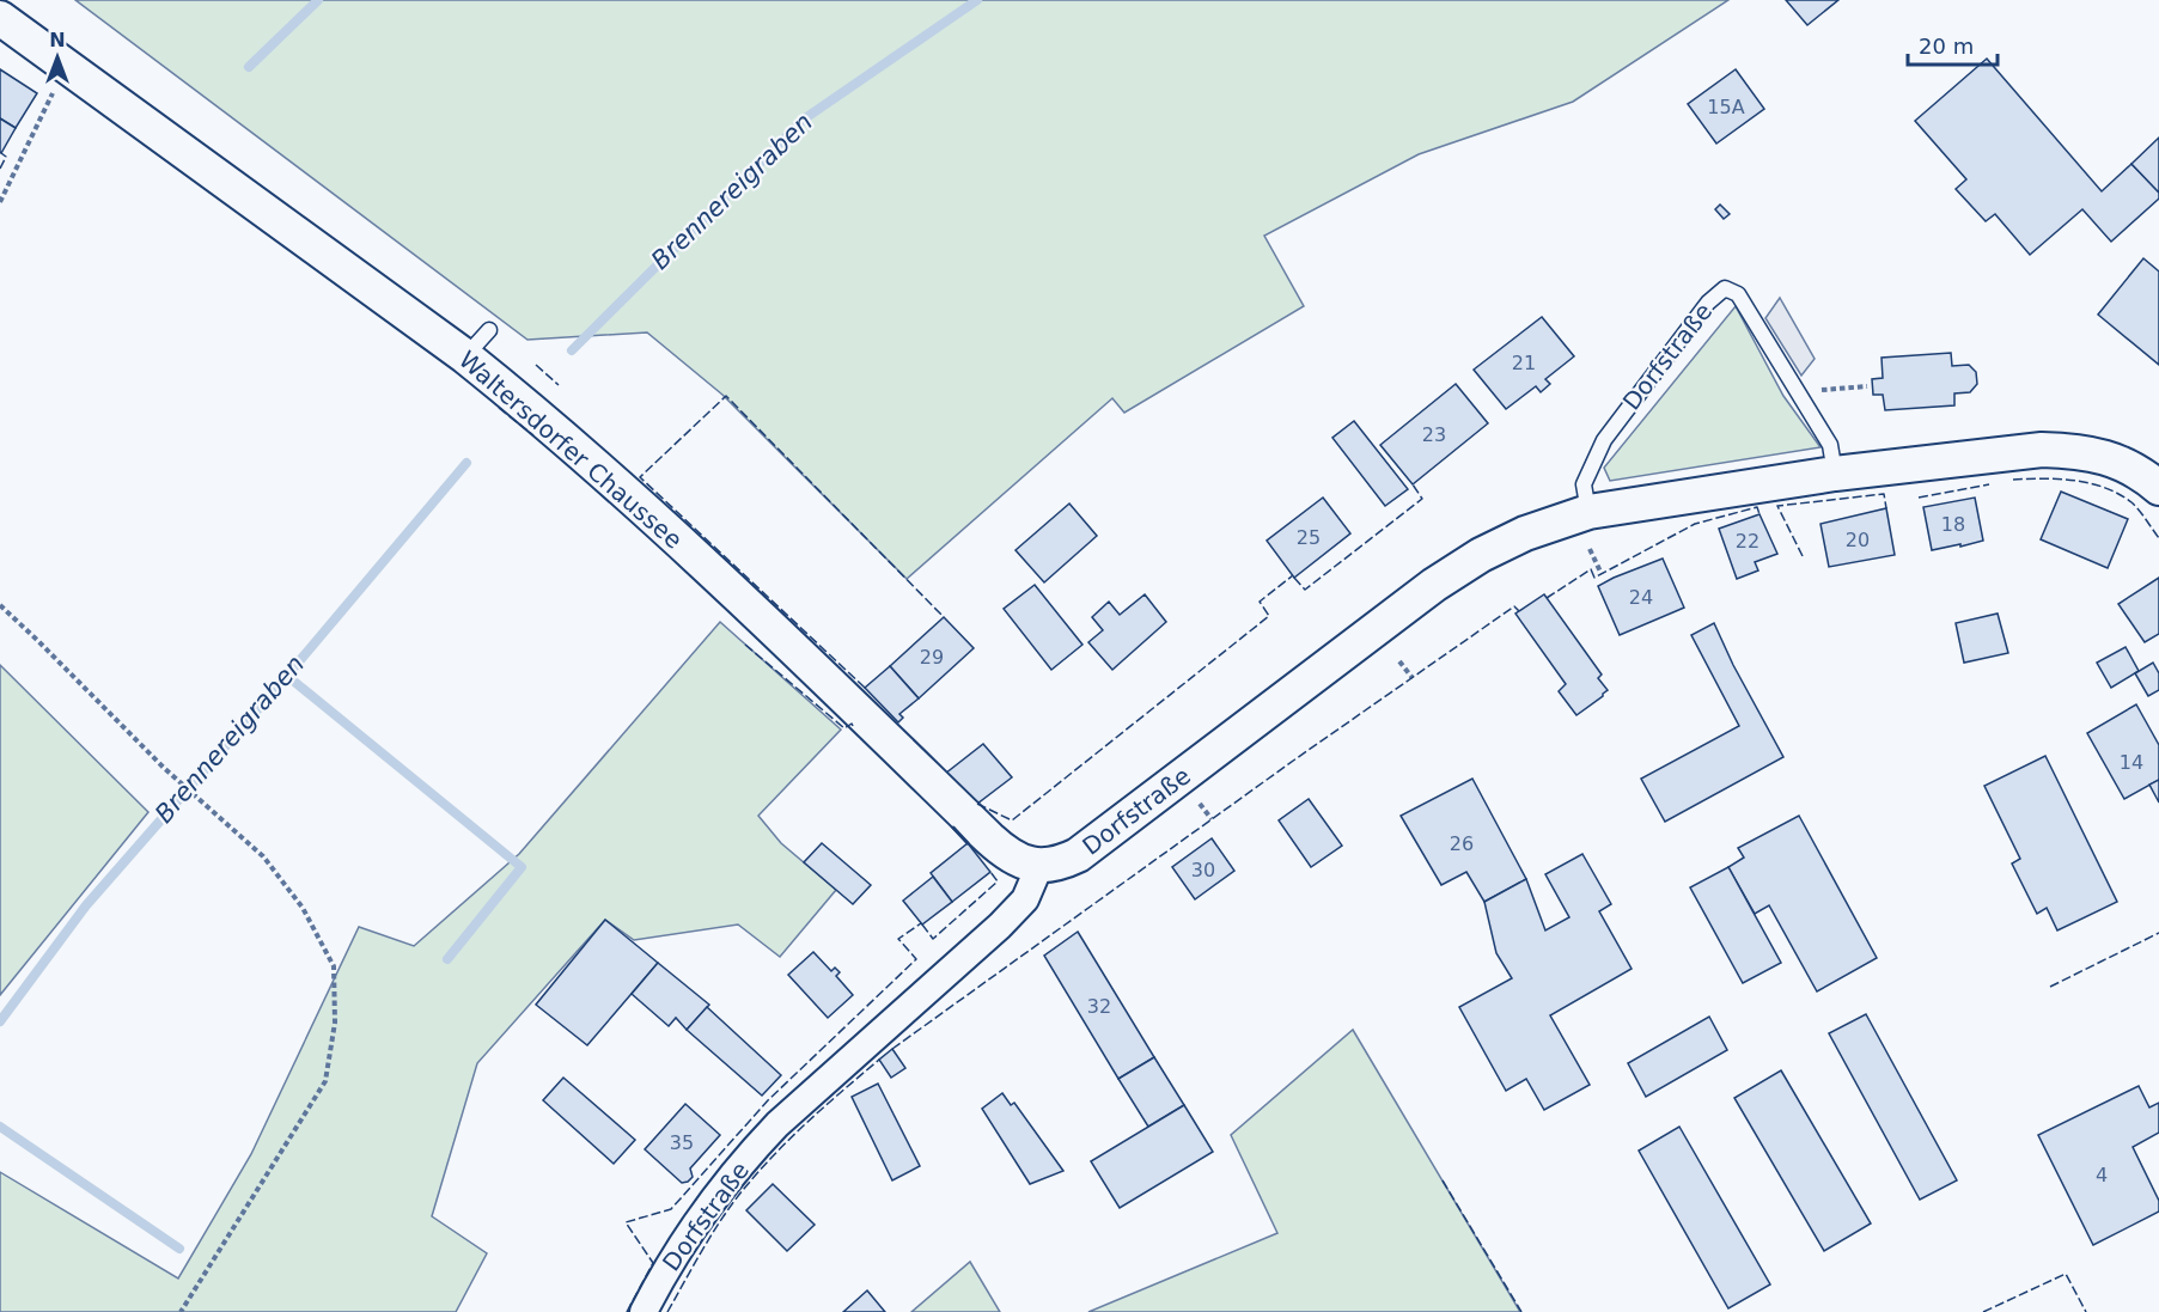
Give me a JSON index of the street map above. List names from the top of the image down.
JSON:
{
  "streets": {
    "street": ["Dorfstraße", "Waltersdorfer Chaussee"]
  },
  "crossings": [
    ["Dorfstraße", "Waltersdorfer Chaussee"]
  ],
  "water": ["Brennereigraben"],
  "house_numbers": [
    "15A",
    "21",
    "23",
    "18",
    "25",
    "20",
    "22",
    "24",
    "29",
    "14",
    "26",
    "30",
    "32",
    "35",
    "4"
  ],
  "scale_bar": "20 m",
  "north": "top"
}
